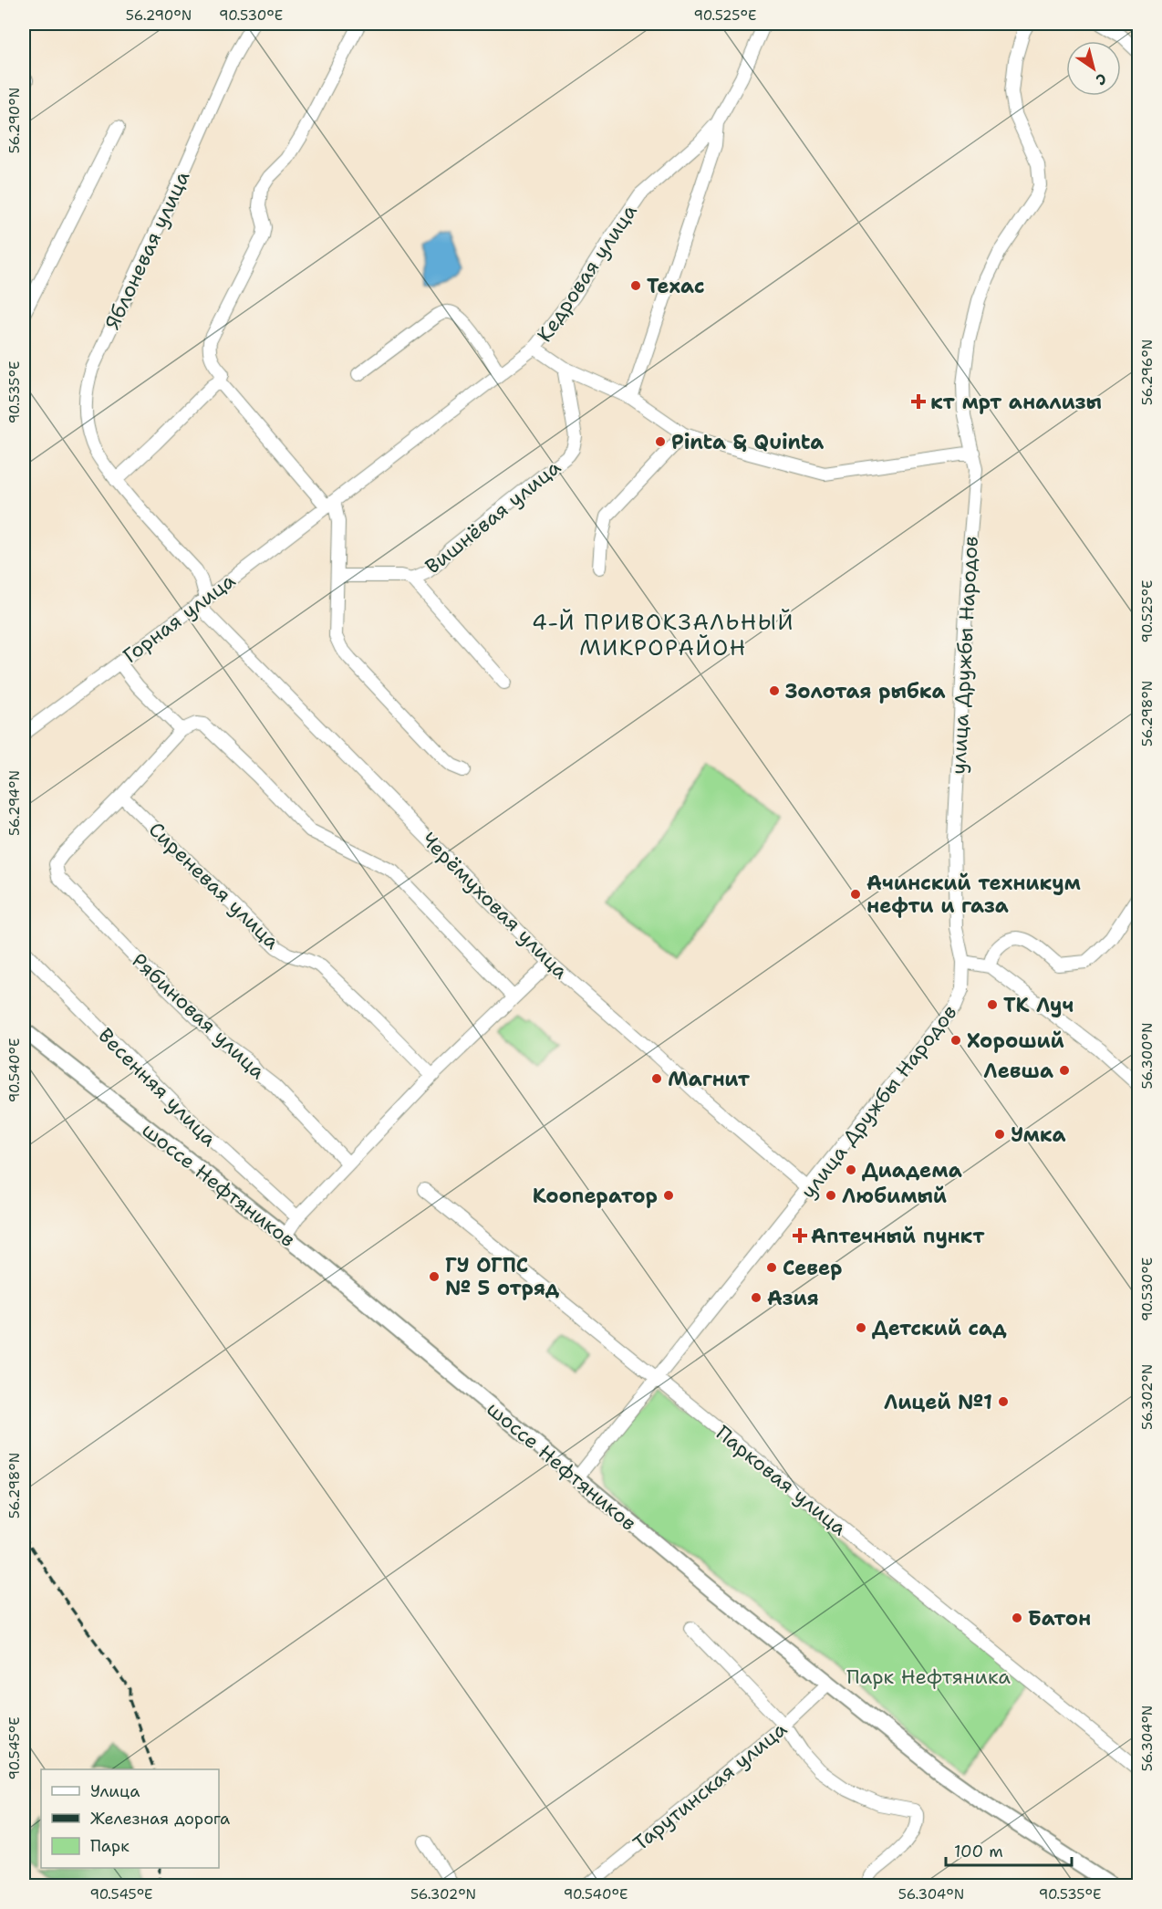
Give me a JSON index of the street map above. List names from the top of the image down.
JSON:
{
  "streets": {
    "main road": ["шоссе Нефтяников"],
    "street": [
      "Яблоневая улица",
      "Кедровая улица",
      "Вишнёвая улица",
      "Горная улица",
      "улица Дружбы Народов",
      "Сиреневая улица",
      "Черёмуховая улица",
      "Рябиновая улица",
      "Весенняя улица",
      "Парковая улица",
      "Тарутинская улица"
    ]
  },
  "crossings": [
    ["Яблоневая улица", "Черёмуховая улица"],
    ["Кедровая улица", "Горная улица"],
    ["Горная улица", "Черёмуховая улица"],
    ["улица Дружбы Народов", "Черёмуховая улица"],
    ["улица Дружбы Народов", "шоссе Нефтяников"],
    ["улица Дружбы Народов", "Парковая улица"],
    ["Сиреневая улица", "Рябиновая улица"],
    ["шоссе Нефтяников", "Тарутинская улица"]
  ],
  "districts": ["4-Й ПРИВОКЗАЛЬНЫЙ МИКРОРАЙОН"],
  "parks": ["Парк Нефтяника"],
  "places": {
    "other": [
      "Техас",
      "Pinta & Quinta",
      "Золотая рыбка",
      "Ачинский техникум нефти и газа",
      "ТК Луч",
      "Хороший",
      "Левша",
      "Магнит",
      "Умка",
      "Диадема",
      "Кооператор",
      "Любимый",
      "Север",
      "ГУ ОГПС № 5 отряд",
      "Азия",
      "Детский сад",
      "Лицей №1",
      "Батон"
    ],
    "health": ["кт мрт анализы", "Аптечный пункт"]
  },
  "legend": ["Улица", "Железная дорога", "Парк"],
  "scale_bar": "100 m",
  "north": "bottom right",
  "coordinates": [
    "56.290°N",
    "90.530°E",
    "90.525°E",
    "56.296°N",
    "90.535°E",
    "56.298°N",
    "56.294°N",
    "56.300°N",
    "90.540°E",
    "56.302°N",
    "56.304°N",
    "90.545°E"
  ]
}
